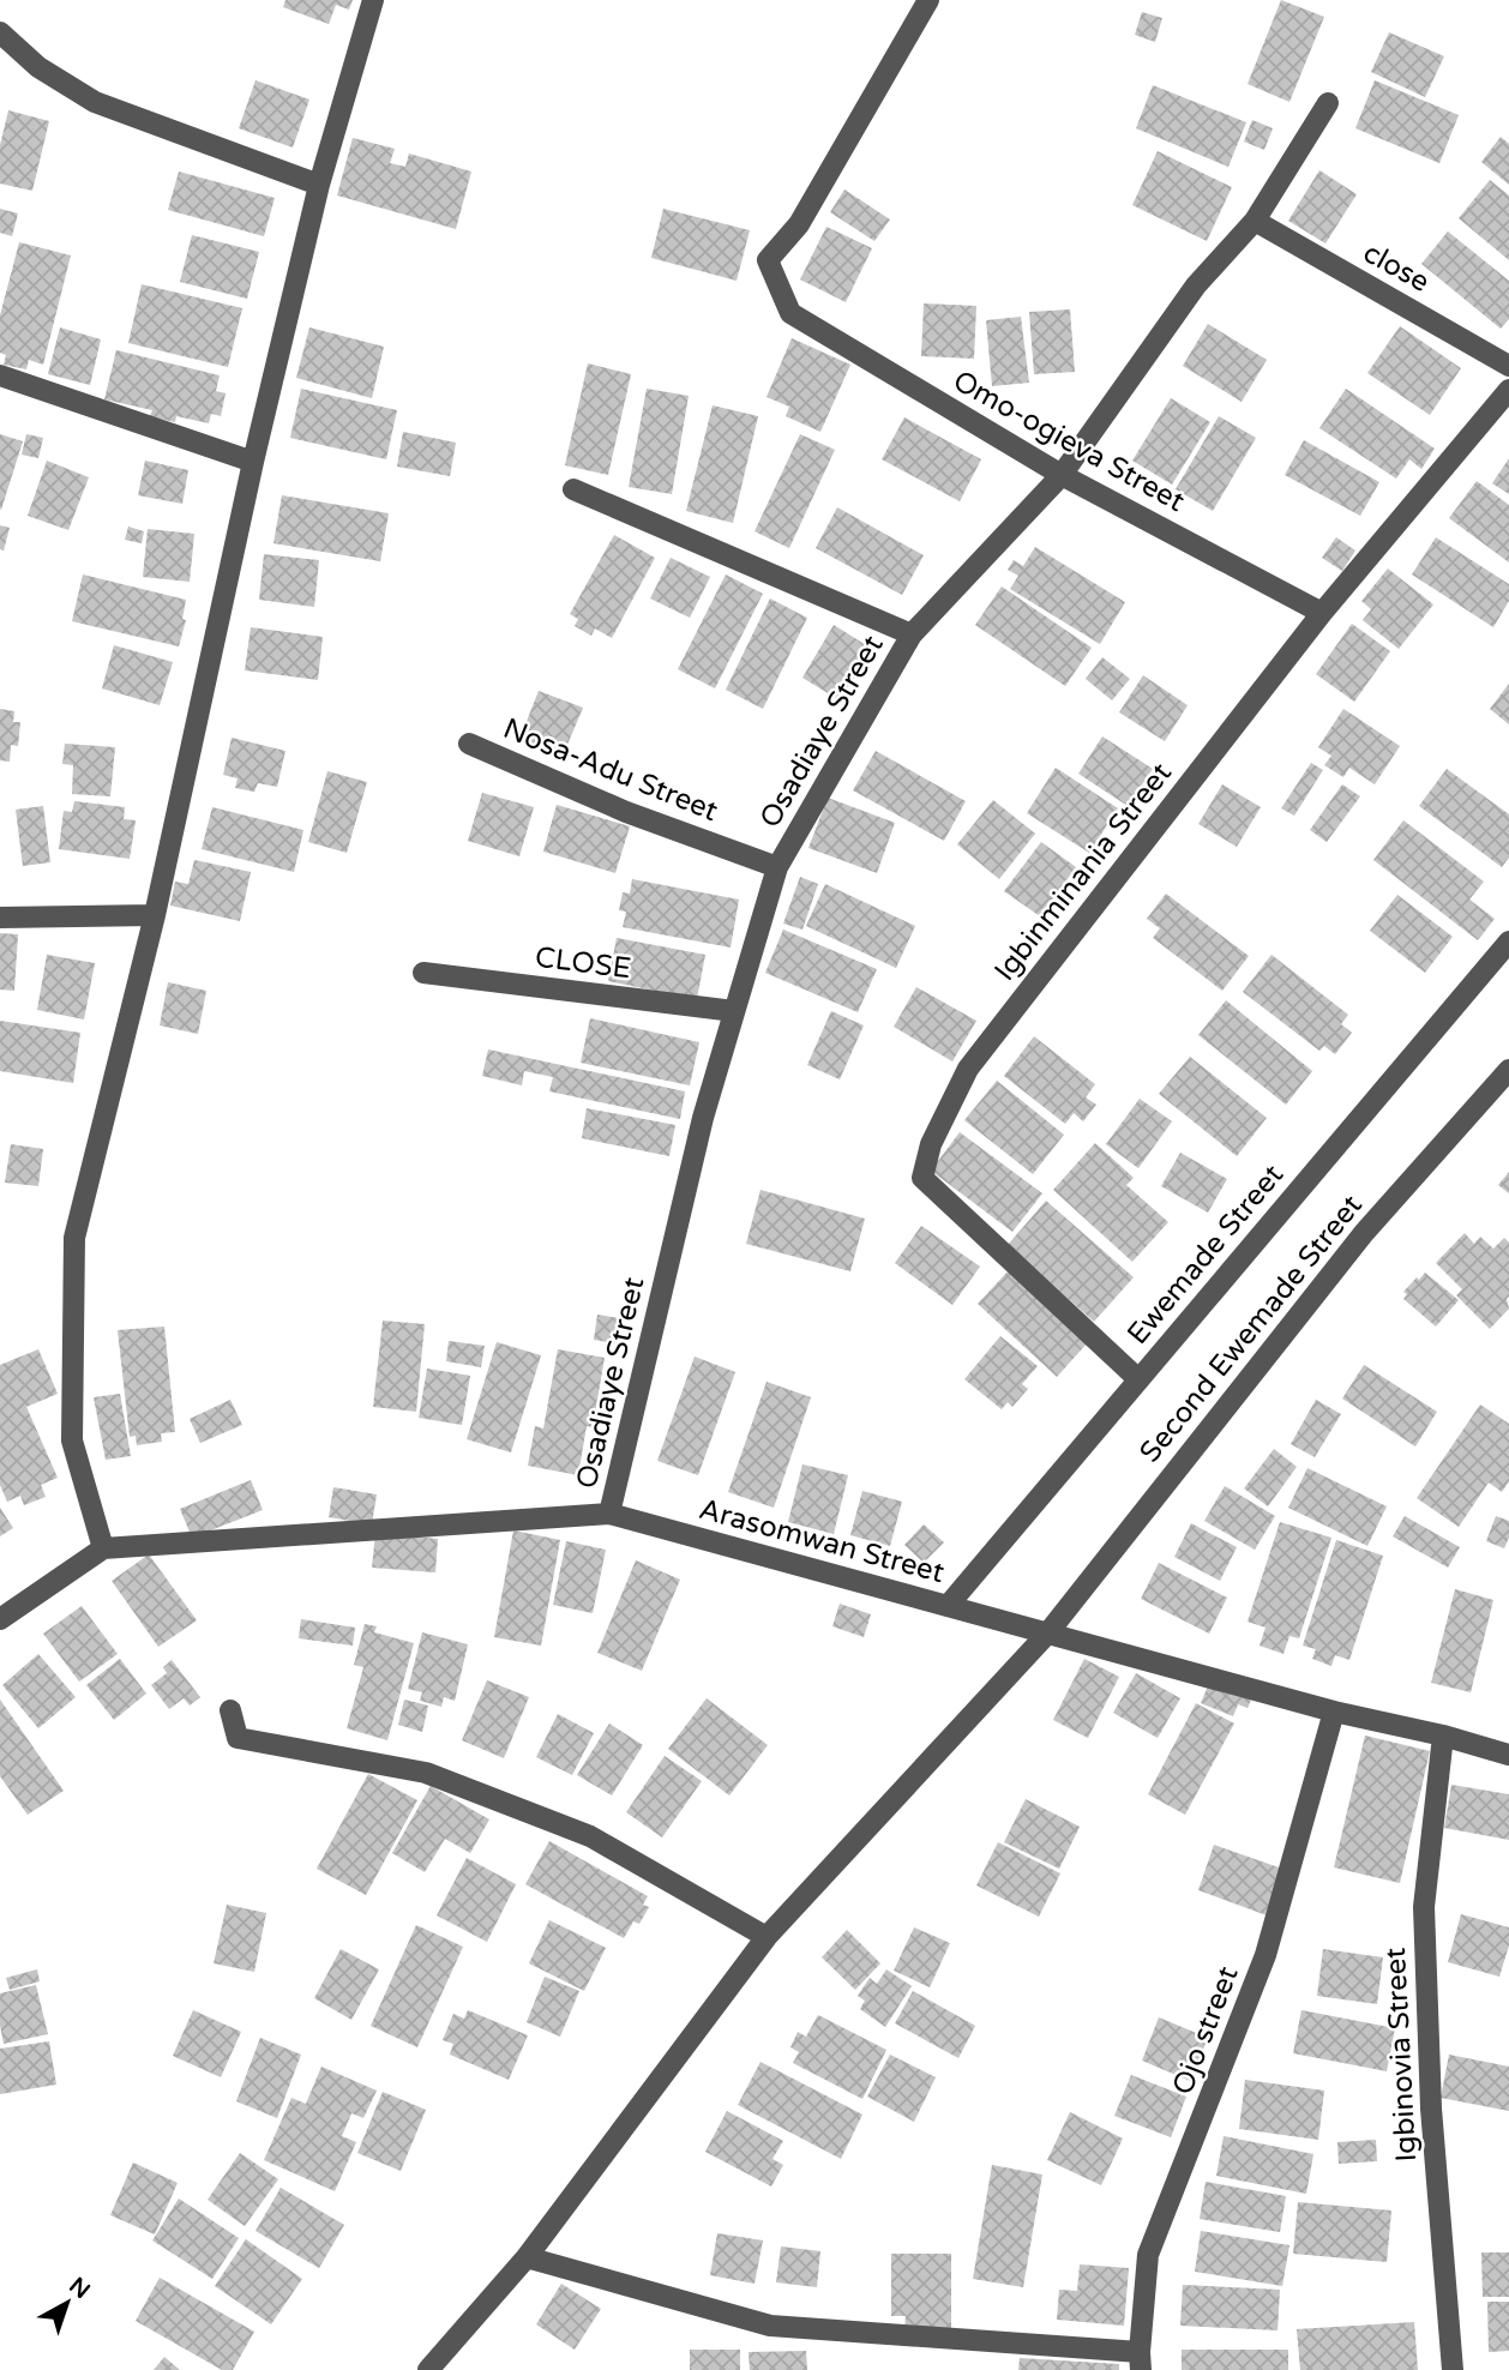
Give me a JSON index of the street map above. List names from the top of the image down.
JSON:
{
  "streets": {
    "street": [
      "close",
      "Omo-ogieva Street",
      "Osadiaye Street",
      "Nosa-Adu Street",
      "Igbinminania Street",
      "CLOSE",
      "Ewemade Street",
      "Second Ewemade Street",
      "Arasomwan Street",
      "Ojo street",
      "Igbinovia Street"
    ]
  },
  "crossings": [
    ["close", "Osadiaye Street"],
    ["Omo-ogieva Street", "Osadiaye Street"],
    ["Omo-ogieva Street", "Igbinminania Street"],
    ["Osadiaye Street", "Nosa-Adu Street"],
    ["Osadiaye Street", "CLOSE"],
    ["Osadiaye Street", "Arasomwan Street"],
    ["Igbinminania Street", "Ewemade Street"],
    ["Ewemade Street", "Arasomwan Street"],
    ["Second Ewemade Street", "Arasomwan Street"],
    ["Arasomwan Street", "Ojo street"],
    ["Arasomwan Street", "Igbinovia Street"]
  ],
  "north": "top right"
}
